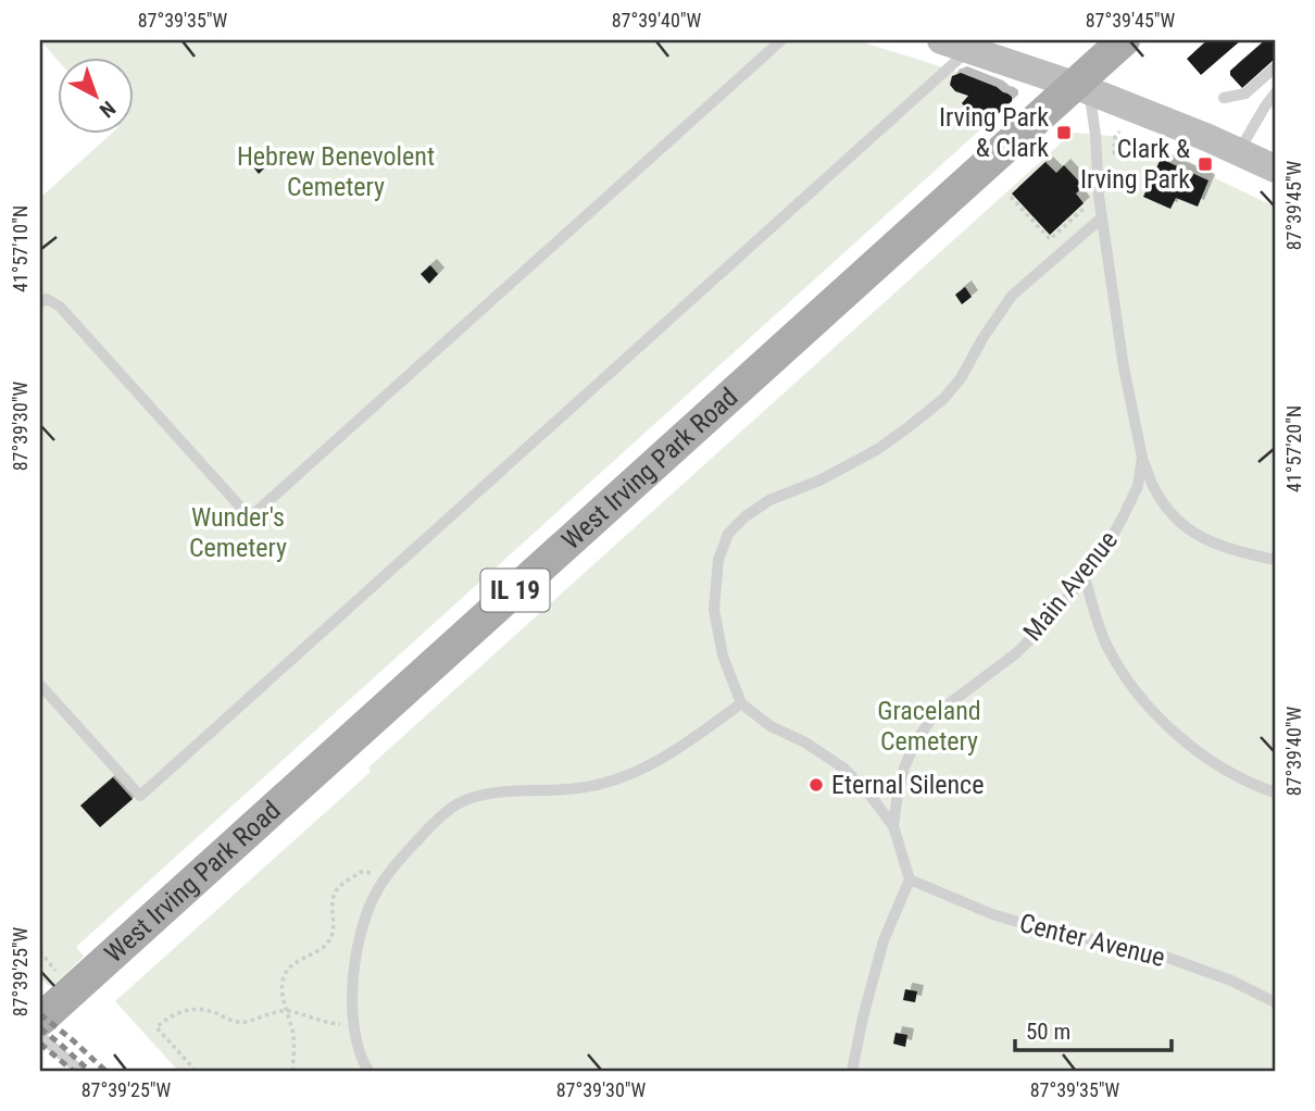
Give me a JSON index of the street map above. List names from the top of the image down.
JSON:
{
  "streets": {
    "main road": ["West Irving Park Road", "IL 19"],
    "lane": ["Main Avenue", "Center Avenue"]
  },
  "crossings": [
    ["West Irving Park Road", "Main Avenue"]
  ],
  "parks": ["Hebrew Benevolent Cemetery", "Wunder's Cemetery", "Graceland Cemetery"],
  "places": {
    "transit": ["Irving Park & Clark", "Clark & Irving Park"],
    "other": ["Eternal Silence"]
  },
  "scale_bar": "50 m",
  "north": "bottom right",
  "coordinates": [
    "87°39'35\"W",
    "87°39'40\"W",
    "87°39'45\"W",
    "41°57'10\"N",
    "87°39'30\"W",
    "41°57'20\"N",
    "87°39'25\"W"
  ]
}
